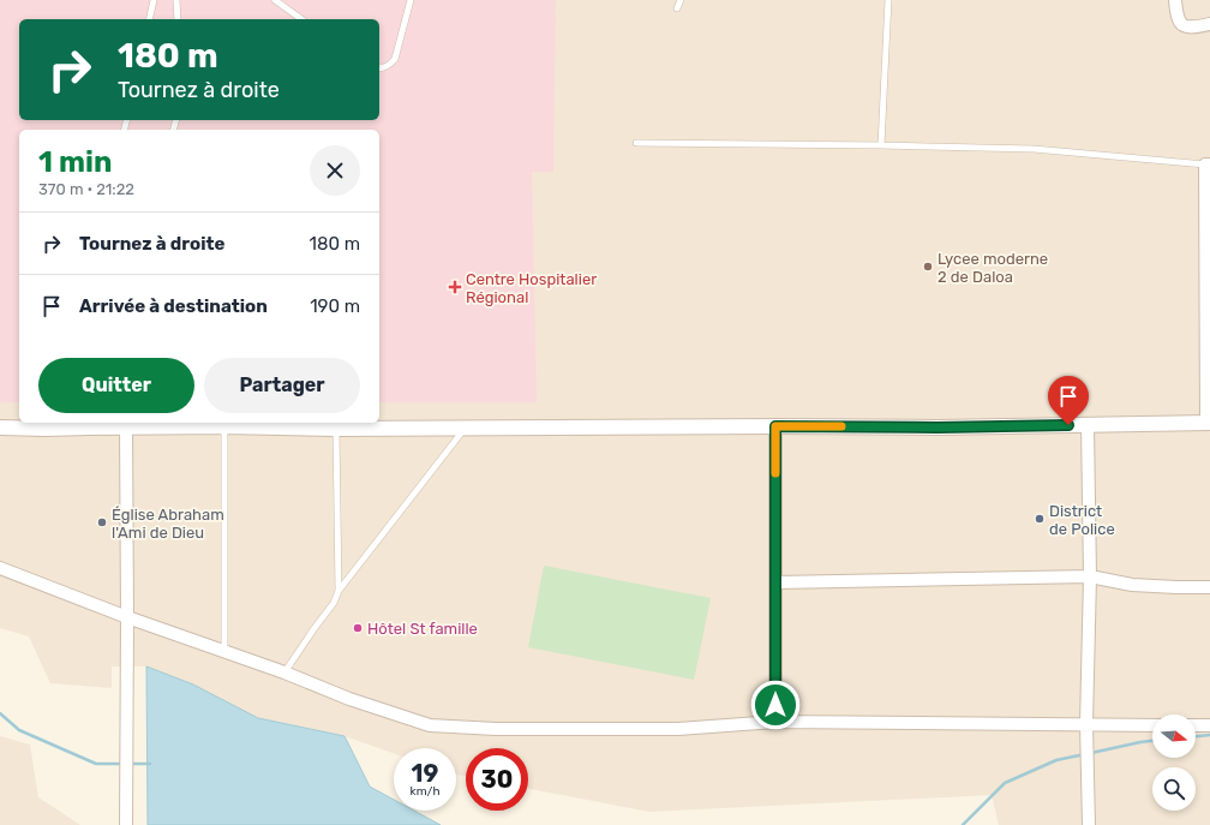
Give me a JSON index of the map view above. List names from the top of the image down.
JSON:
{
  "places": {
    "other": [
      "Lycee moderne 2 de Daloa",
      "District de Police",
      "Église Abraham l'Ami de Dieu",
      "Hôtel St famille"
    ],
    "health": ["Centre Hospitalier Régional"]
  },
  "north": "right",
  "page": {
    "turn": ["180 m", "Tournez à droite"],
    "heading": ["1 min", "370 m · 21:22"],
    "list": [
      {
        "name": "Tournez à droite",
        "value": "180 m"
      },
      {
        "name": "Arrivée à destination",
        "value": "190 m"
      }
    ],
    "buttons": ["Quitter", "Partager"],
    "speed": "19 km/h",
    "limit": "30"
  }
}
